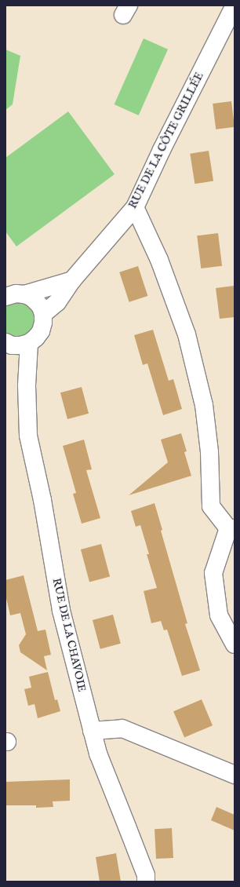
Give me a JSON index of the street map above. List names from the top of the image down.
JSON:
{
  "streets": {
    "street": ["RUE DE LA CÔTE GRILLÉE", "RUE DE LA CHAVOIE"]
  }
}
